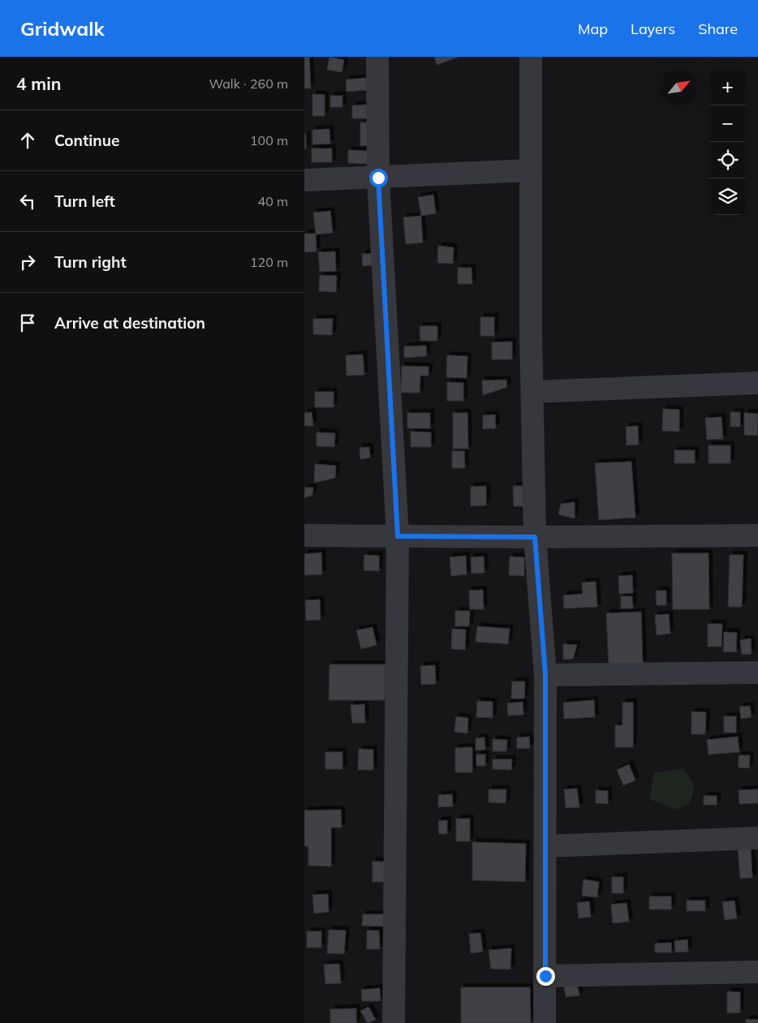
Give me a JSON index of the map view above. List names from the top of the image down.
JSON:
{
  "north": "top right",
  "page": {
    "header": "Gridwalk",
    "nav": ["Map", "Layers", "Share"],
    "heading": ["4 min", "Walk · 260 m"],
    "map_buttons": ["+", "−"],
    "list": [
      ["Continue", "100 m"],
      ["Turn left", "40 m"],
      ["Turn right", "120 m"],
      "Arrive at destination"
    ]
  }
}
